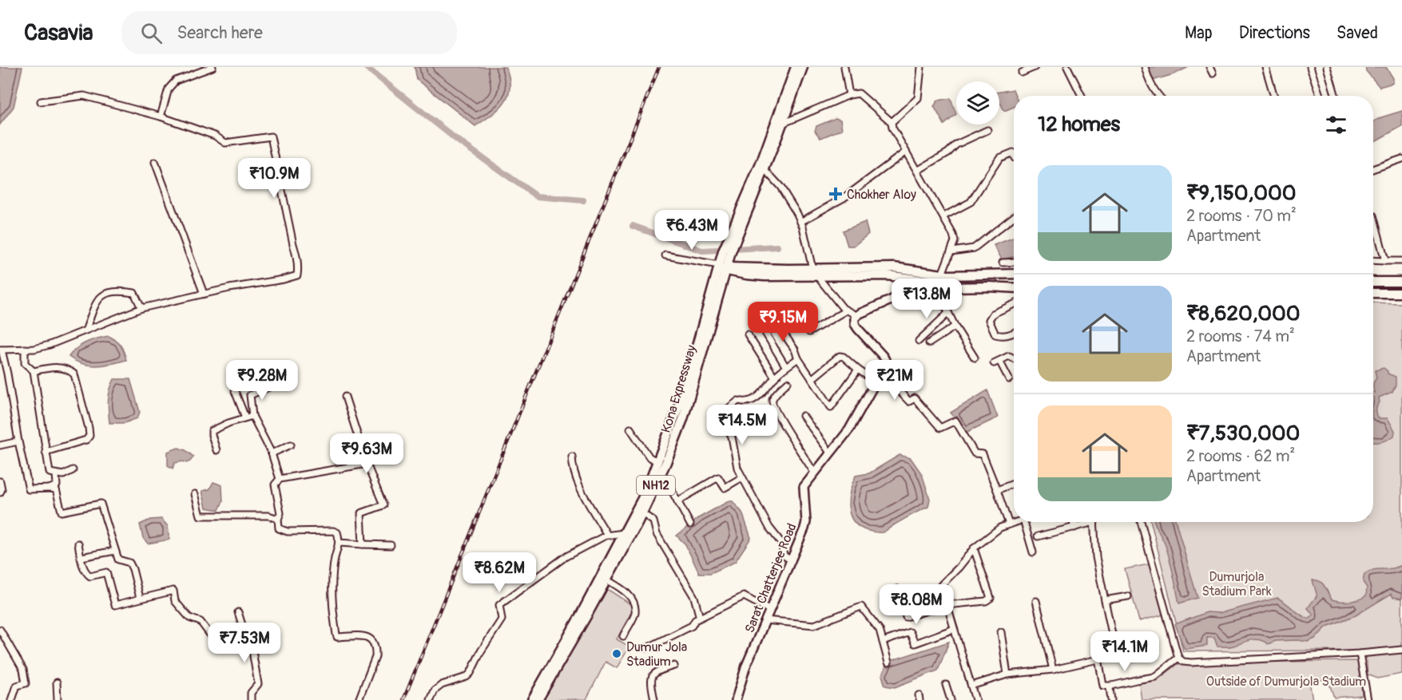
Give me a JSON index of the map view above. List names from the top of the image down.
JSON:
{
  "streets": {
    "main road": ["Kona Expressway", "NH12", "Sarat Chatterjee Road"]
  },
  "parks": ["Dumurjola Stadium Park", "Outside of Dumurjola Stadium"],
  "places": {
    "health": ["Chokher Aloy"],
    "other": ["Dumur Jola Stadium"]
  },
  "page": {
    "header": "Casavia",
    "search": "Search here",
    "nav": ["Map", "Directions", "Saved"],
    "heading": "12 homes",
    "list": [
      {
        "name": "₹9,150,000",
        "note": "2 rooms · 70 m² · Apartment"
      },
      {
        "name": "₹8,620,000",
        "note": "2 rooms · 74 m² · Apartment"
      },
      {
        "name": "₹7,530,000",
        "note": "2 rooms · 62 m² · Apartment"
      }
    ],
    "price": [
      "₹10.9M",
      "₹6.43M",
      "₹13.8M",
      "₹9.15M",
      "₹9.28M",
      "₹21M",
      "₹14.5M",
      "₹9.63M",
      "₹8.62M",
      "₹8.08M",
      "₹7.53M",
      "₹14.1M"
    ]
  }
}
